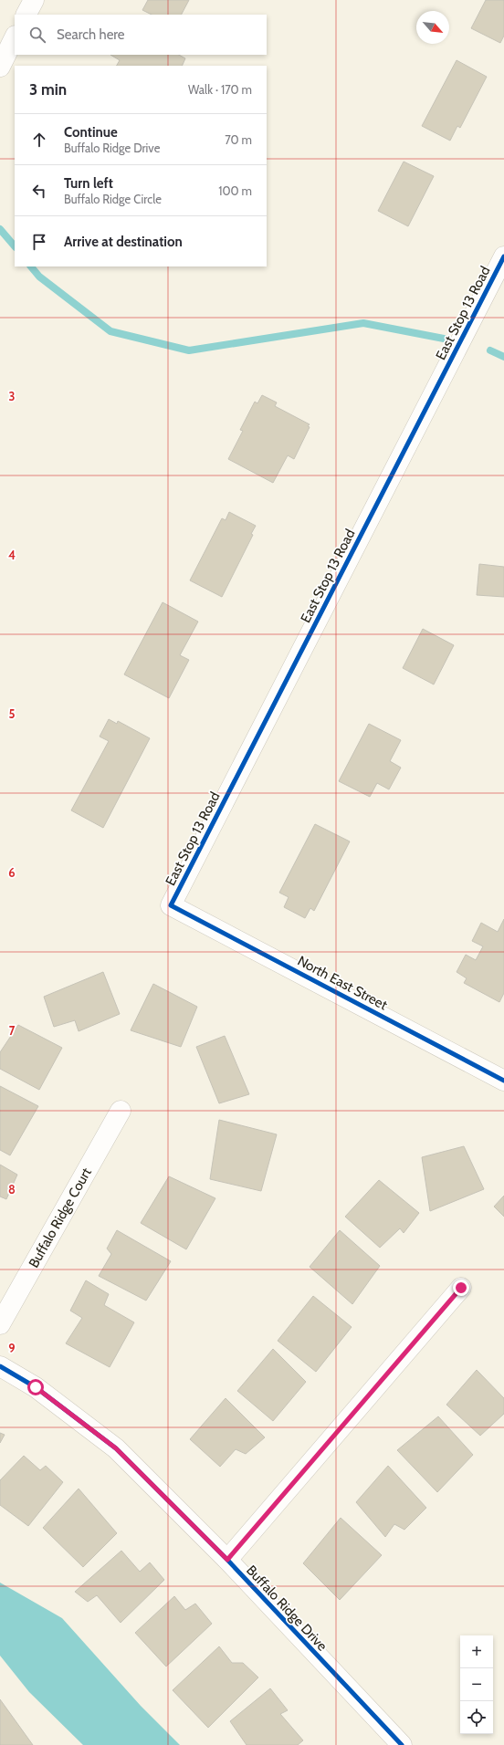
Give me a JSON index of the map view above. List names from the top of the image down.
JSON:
{
  "streets": {
    "street": [
      "East Stop 13 Road",
      "North East Street",
      "Buffalo Ridge Court",
      "Buffalo Ridge Drive"
    ]
  },
  "crossings": [
    ["East Stop 13 Road", "North East Street"]
  ],
  "north": "bottom right",
  "page": {
    "search": "Search here",
    "heading": ["3 min", "Walk · 170 m"],
    "list": [
      ["Continue", "Buffalo Ridge Drive", "70 m"],
      ["Turn left", "Buffalo Ridge Circle", "100 m"],
      "Arrive at destination"
    ],
    "map_buttons": ["+", "−"]
  },
  "grid": {
    "rows": [
      "3",
      "4",
      "5",
      "6",
      "7",
      "8",
      "9"
    ]
  }
}
